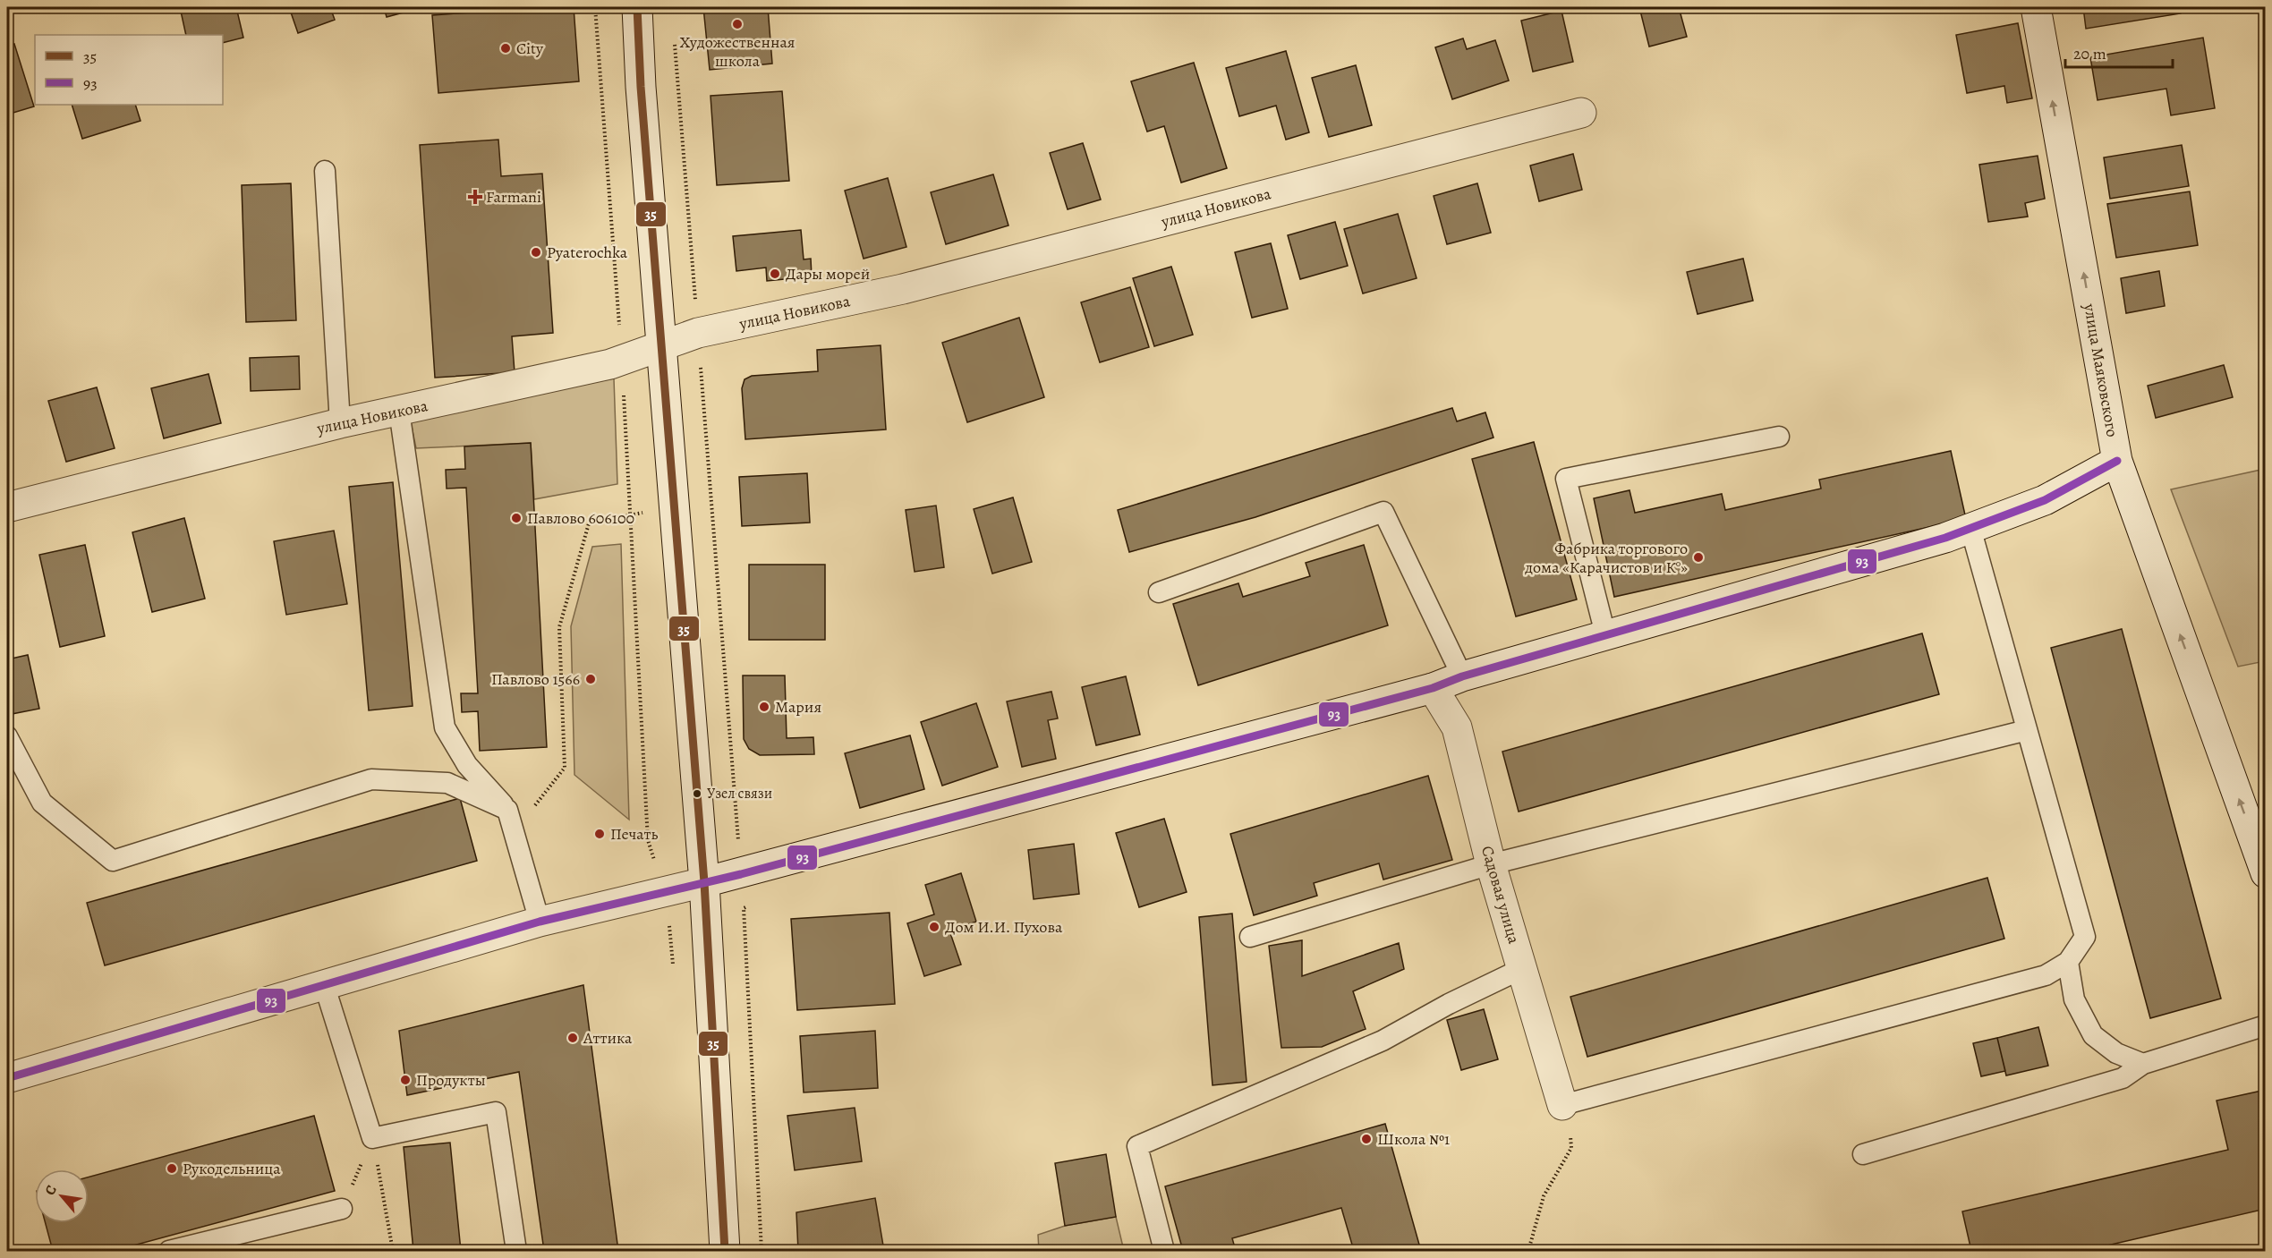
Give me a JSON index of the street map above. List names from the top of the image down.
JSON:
{
  "streets": {
    "street": ["улица Новикова", "улица Маяковского", "Садовая улица"]
  },
  "one_way": ["улица Маяковского"],
  "places": {
    "other": [
      "Художественная школа",
      "City",
      "Pyaterochka",
      "Дары морей",
      "Павлово 606100",
      "Фабрика торгового дома «Карачистов и К°»",
      "Павлово 1566",
      "Мария",
      "Узел связи",
      "Печать",
      "Дом И.И. Пухова",
      "Аттика",
      "Продукты",
      "Школа №1",
      "Рукодельница"
    ],
    "health": ["Farmani"]
  },
  "lines": ["transit line 35", "transit line 93"],
  "legend": ["35", "93"],
  "scale_bar": "20 m",
  "north": "top left"
}
